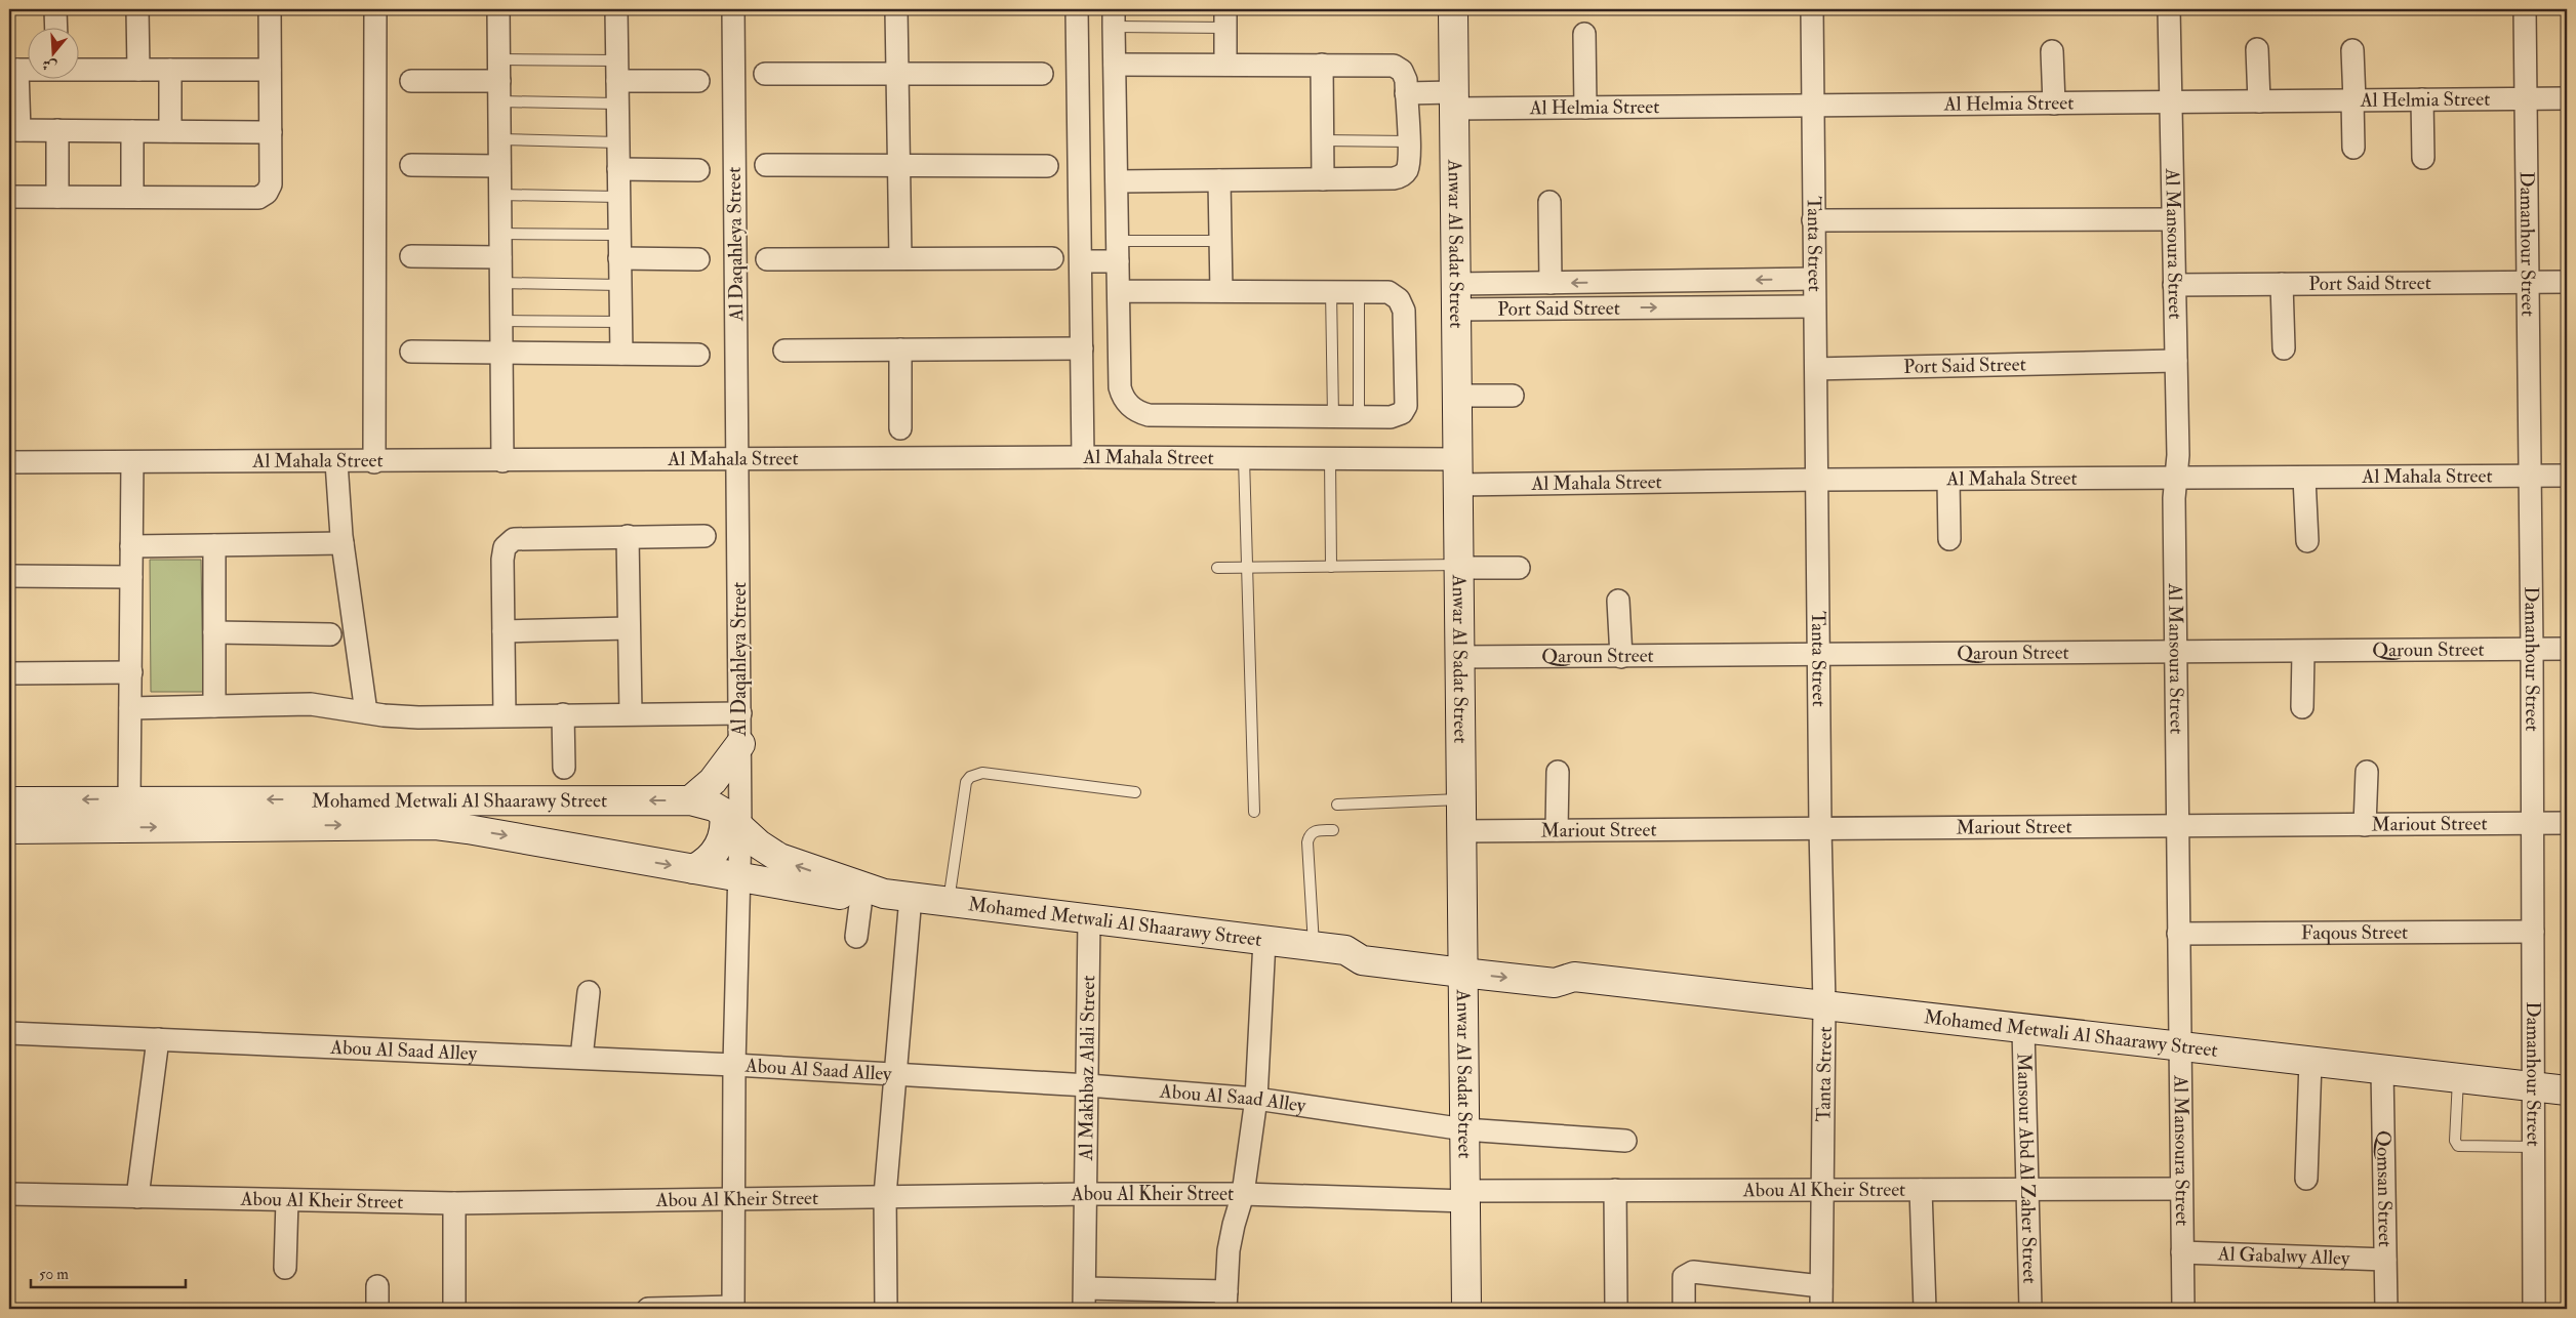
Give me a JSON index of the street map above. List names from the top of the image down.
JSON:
{
  "streets": {
    "street": [
      "Al Helmia Street",
      "Al Daqahleya Street",
      "Anwar Al Sadat Street",
      "Tanta Street",
      "Al Mansoura Street",
      "Damanhour Street",
      "Port Said Street",
      "Al Mahala Street",
      "Qaroun Street",
      "Mohamed Metwali Al Shaarawy Street",
      "Mariout Street",
      "Faqous Street",
      "Abou Al Saad Alley",
      "Al Makhbaz Alali Street",
      "Mansour Abd Al Zaher Street",
      "Qomsan Street",
      "Abou Al Kheir Street",
      "Al Gabalwy Alley"
    ]
  },
  "crossings": [
    ["Al Helmia Street", "Anwar Al Sadat Street"],
    ["Al Helmia Street", "Tanta Street"],
    ["Al Helmia Street", "Al Mansoura Street"],
    ["Al Helmia Street", "Damanhour Street"],
    ["Al Daqahleya Street", "Al Mahala Street"],
    ["Al Daqahleya Street", "Mohamed Metwali Al Shaarawy Street"],
    ["Al Daqahleya Street", "Abou Al Saad Alley"],
    ["Al Daqahleya Street", "Abou Al Kheir Street"],
    ["Anwar Al Sadat Street", "Port Said Street"],
    ["Anwar Al Sadat Street", "Al Mahala Street"],
    ["Anwar Al Sadat Street", "Qaroun Street"],
    ["Anwar Al Sadat Street", "Mohamed Metwali Al Shaarawy Street"],
    ["Anwar Al Sadat Street", "Mariout Street"],
    ["Anwar Al Sadat Street", "Abou Al Saad Alley"],
    ["Anwar Al Sadat Street", "Abou Al Kheir Street"],
    ["Tanta Street", "Port Said Street"],
    ["Tanta Street", "Al Mahala Street"],
    ["Tanta Street", "Qaroun Street"],
    ["Tanta Street", "Mohamed Metwali Al Shaarawy Street"],
    ["Tanta Street", "Mariout Street"],
    ["Tanta Street", "Abou Al Kheir Street"],
    ["Al Mansoura Street", "Port Said Street"],
    ["Al Mansoura Street", "Al Mahala Street"],
    ["Al Mansoura Street", "Qaroun Street"],
    ["Al Mansoura Street", "Mohamed Metwali Al Shaarawy Street"],
    ["Al Mansoura Street", "Mariout Street"],
    ["Al Mansoura Street", "Faqous Street"],
    ["Al Mansoura Street", "Abou Al Kheir Street"],
    ["Al Mansoura Street", "Al Gabalwy Alley"],
    ["Damanhour Street", "Port Said Street"],
    ["Damanhour Street", "Al Mahala Street"],
    ["Damanhour Street", "Qaroun Street"],
    ["Damanhour Street", "Mohamed Metwali Al Shaarawy Street"],
    ["Damanhour Street", "Mariout Street"],
    ["Damanhour Street", "Faqous Street"],
    ["Mohamed Metwali Al Shaarawy Street", "Al Makhbaz Alali Street"],
    ["Mohamed Metwali Al Shaarawy Street", "Mansour Abd Al Zaher Street"],
    ["Mohamed Metwali Al Shaarawy Street", "Qomsan Street"],
    ["Abou Al Saad Alley", "Al Makhbaz Alali Street"],
    ["Al Makhbaz Alali Street", "Abou Al Kheir Street"],
    ["Mansour Abd Al Zaher Street", "Abou Al Kheir Street"],
    ["Qomsan Street", "Al Gabalwy Alley"]
  ],
  "scale_bar": "50 m",
  "north": "bottom"
}
